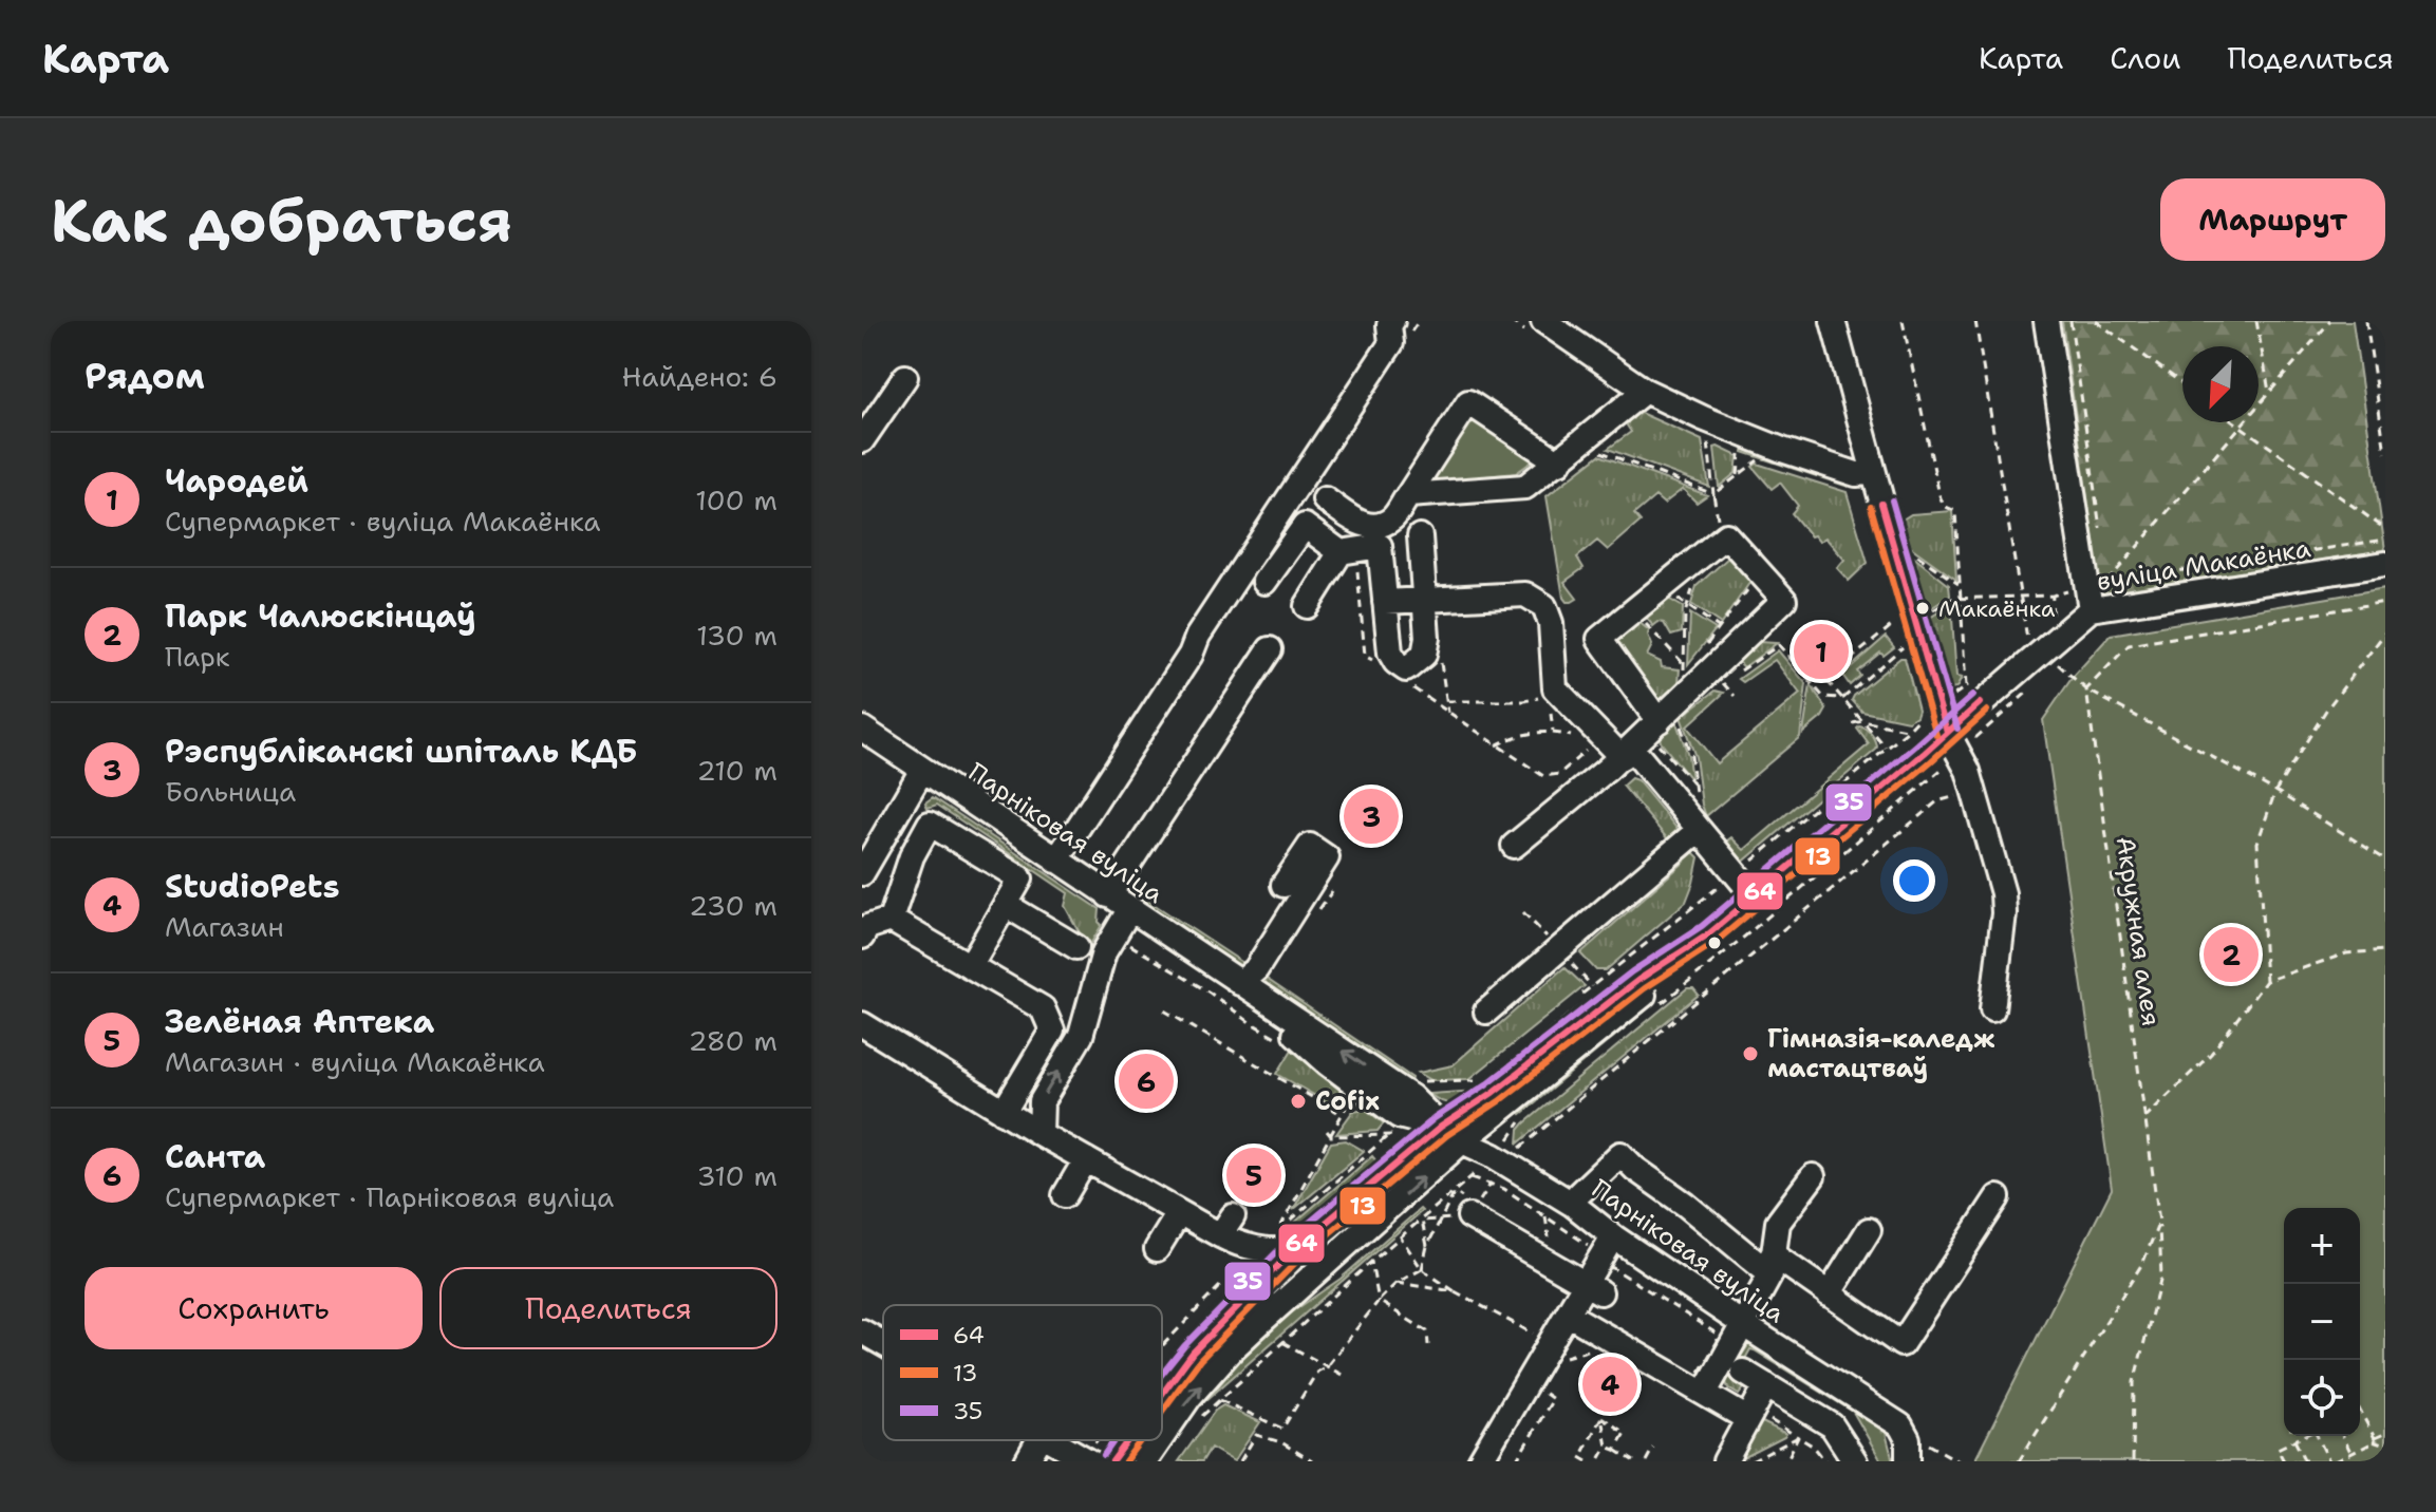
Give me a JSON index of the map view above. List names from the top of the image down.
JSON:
{
  "streets": {
    "street": ["вуліца Макаёнка", "Парніковая вуліца"],
    "path": ["Акружная алея"]
  },
  "crossings": [
    ["вуліца Макаёнка", "Парніковая вуліца"]
  ],
  "places": ["Макаёнка", "Гімназія-каледж мастацтваў", "Cofix"],
  "lines": ["transit line 35", "transit line 64", "transit line 13"],
  "legend": ["64", "13", "35"],
  "north": "bottom left",
  "page": {
    "header": "Карта",
    "nav": ["Карта", "Слои", "Поделиться"],
    "buttons": [
      "Маршрут",
      ["Сохранить", "Поделиться"]
    ],
    "title": "Как добраться",
    "heading": ["Рядом", "Найдено: 6"],
    "list": [
      {
        "mark": "1",
        "name": "Чародей",
        "note": "Супермаркет · вуліца Макаёнка",
        "value": "100 m"
      },
      {
        "mark": "2",
        "name": "Парк Чалюскінцаў",
        "note": "Парк",
        "value": "130 m"
      },
      {
        "mark": "3",
        "name": "Рэспубліканскі шпіталь КДБ",
        "note": "Больница",
        "value": "210 m"
      },
      {
        "mark": "4",
        "name": "StudioPets",
        "note": "Магазин",
        "value": "230 m"
      },
      {
        "mark": "5",
        "name": "Зелёная Аптека",
        "note": "Магазин · вуліца Макаёнка",
        "value": "280 m"
      },
      {
        "mark": "6",
        "name": "Санта",
        "note": "Супермаркет · Парніковая вуліца",
        "value": "310 m"
      }
    ],
    "pins": [
      "1",
      "3",
      "2",
      "6",
      "5",
      "4"
    ],
    "map_buttons": ["+", "−"]
  }
}
